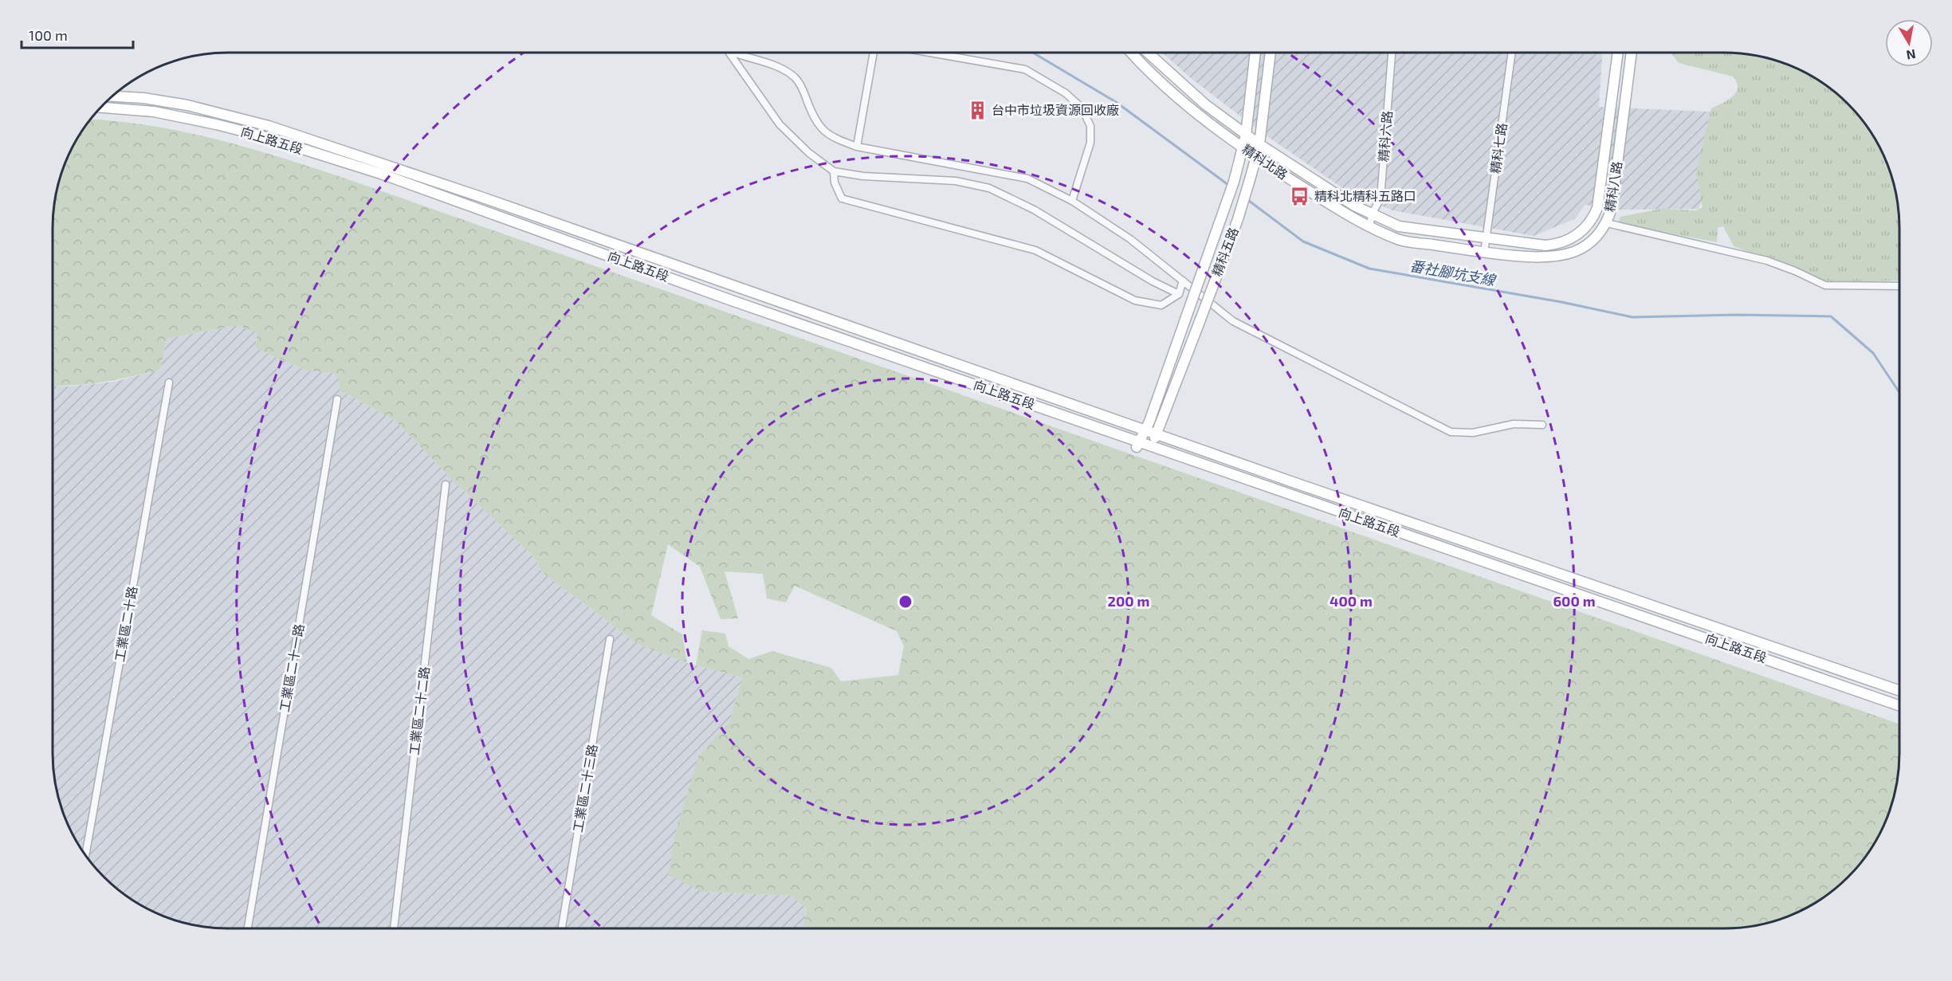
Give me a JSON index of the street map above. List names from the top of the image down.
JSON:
{
  "streets": {
    "main road": [
      "向上路五段",
      "精科北路",
      "精科八路",
      "精科五路"
    ],
    "street": [
      "精科六路",
      "精科七路",
      "工業區二十路",
      "工業區二十一路",
      "工業區二十二路",
      "工業區二十三路"
    ]
  },
  "crossings": [
    ["精科六路", "精科北路"],
    ["向上路五段", "精科五路"],
    ["精科七路", "精科北路"],
    ["精科七路", "精科八路"],
    ["精科北路", "精科八路"],
    ["精科北路", "精科五路"]
  ],
  "water": ["番社腳坑支線"],
  "places": {
    "building": ["台中市垃圾資源回收廠"],
    "bus stop": ["精科北精科五路口"]
  },
  "scale_bar": "100 m",
  "north": "bottom",
  "rings": ["200 m", "400 m", "600 m"]
}
